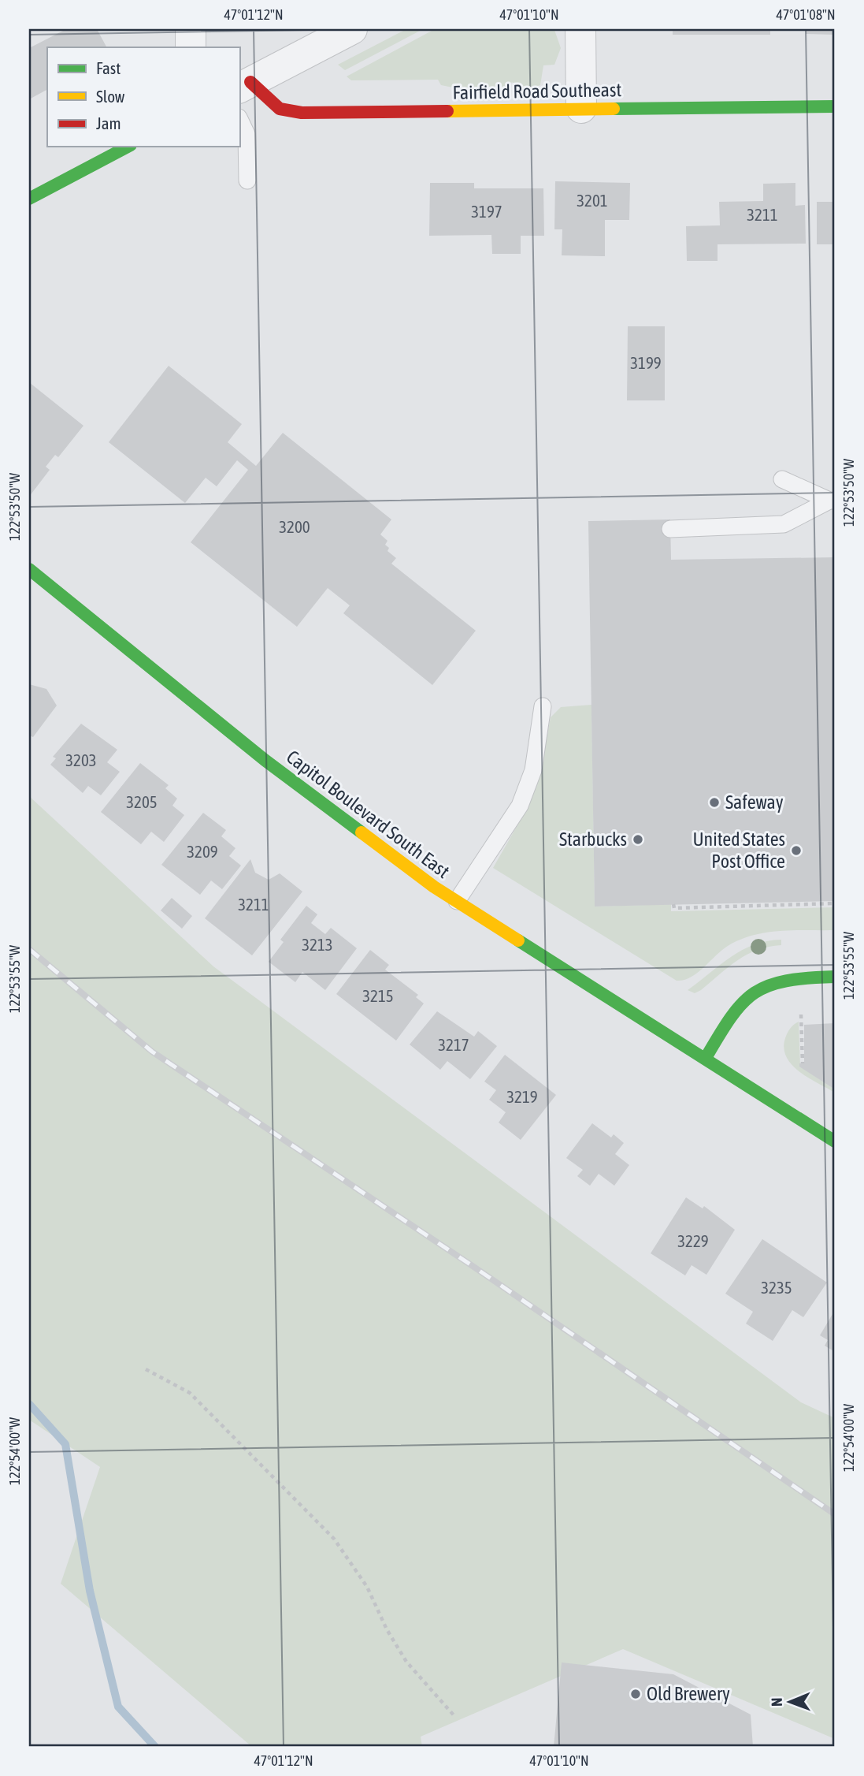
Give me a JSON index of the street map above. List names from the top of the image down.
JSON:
{
  "streets": {
    "main road": ["Fairfield Road Southeast", "Capitol Boulevard South East"]
  },
  "places": [
    "Safeway",
    "Starbucks",
    "United States Post Office",
    "Old Brewery"
  ],
  "house_numbers": [
    "3201",
    "3197",
    "3211",
    "3199",
    "3200",
    "3203",
    "3205",
    "3209",
    "3211",
    "3213",
    "3215",
    "3217",
    "3219",
    "3229",
    "3235"
  ],
  "legend": ["Fast", "Slow", "Jam"],
  "north": "left",
  "coordinates": [
    "47°01'12\"N",
    "47°01'10\"N",
    "47°01'08\"N",
    "122°53'50\"W",
    "122°53'55\"W",
    "122°54'00\"W"
  ]
}
